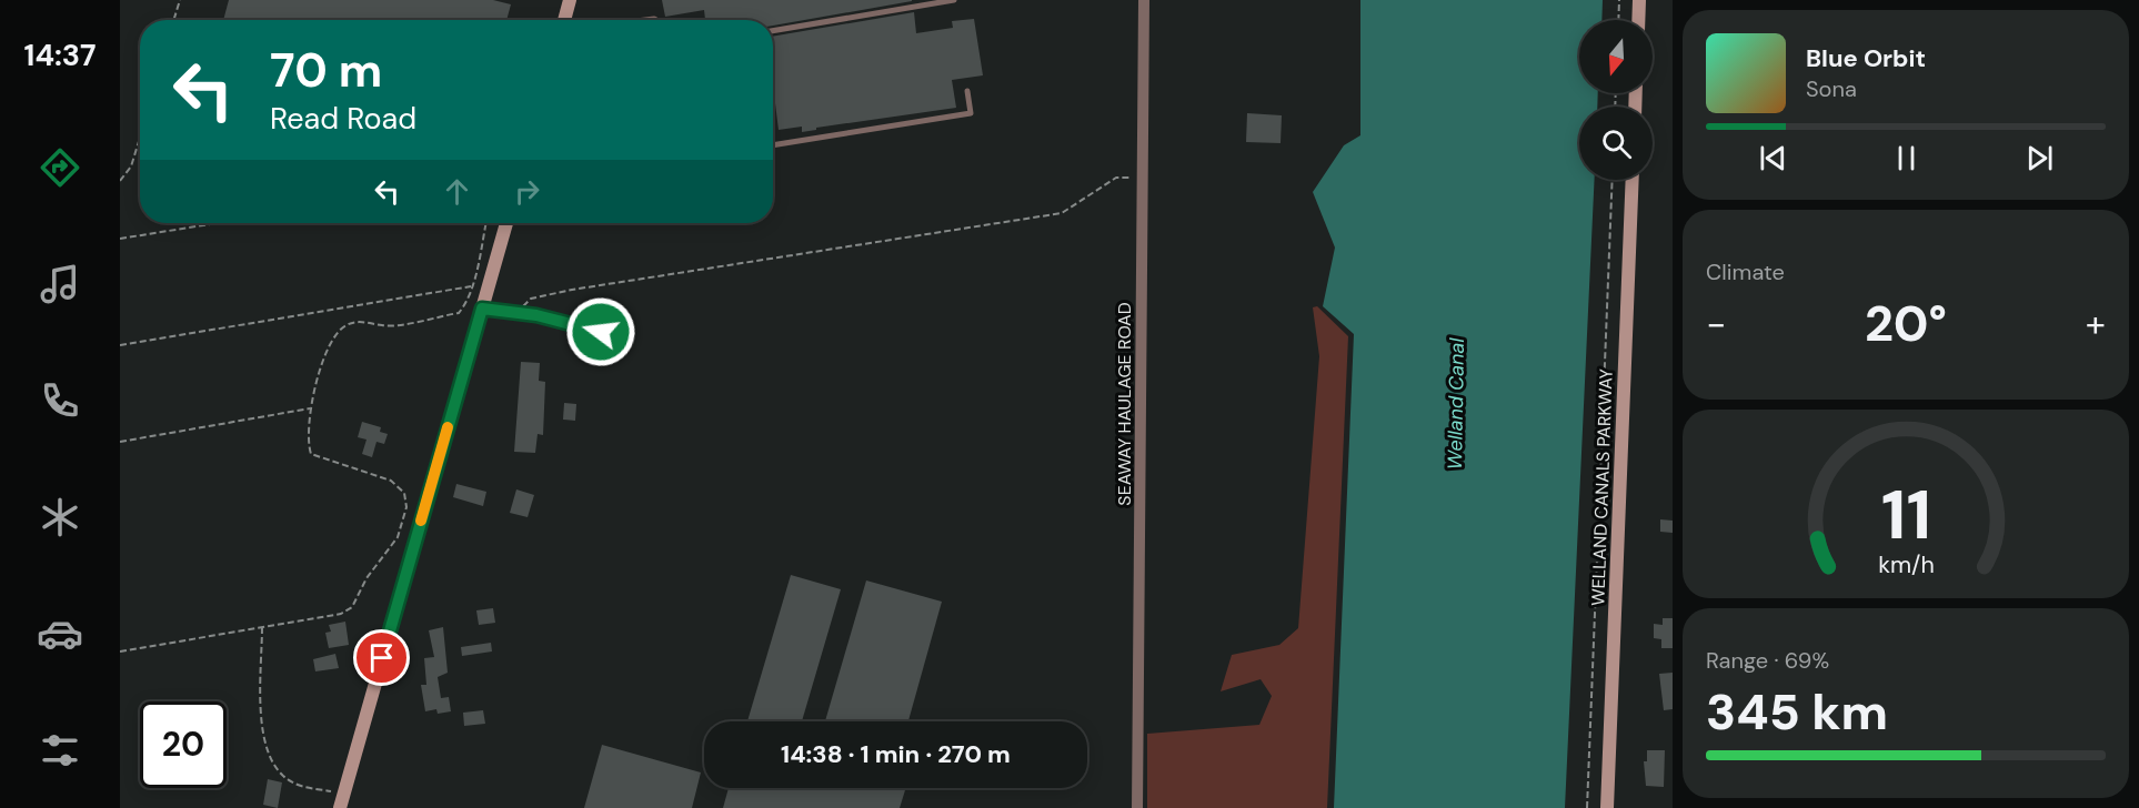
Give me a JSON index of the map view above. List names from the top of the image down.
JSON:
{
  "streets": {
    "main road": ["WELLAND CANALS PARKWAY"],
    "street": ["SEAWAY HAULAGE ROAD"]
  },
  "water": ["Welland Canal"],
  "north": "bottom",
  "page": {
    "tabs": "14:37",
    "turn": ["70 m", "Read Road"],
    "song": ["Blue Orbit", "Sona"],
    "tile": [
      "Climate",
      ["Range · 69%", "345 km"]
    ],
    "heat": ["−", "20°", "+"],
    "limit": "20",
    "trip": "14:38 · 1 min · 270 m",
    "gauge": ["11", "km/h"]
  }
}
